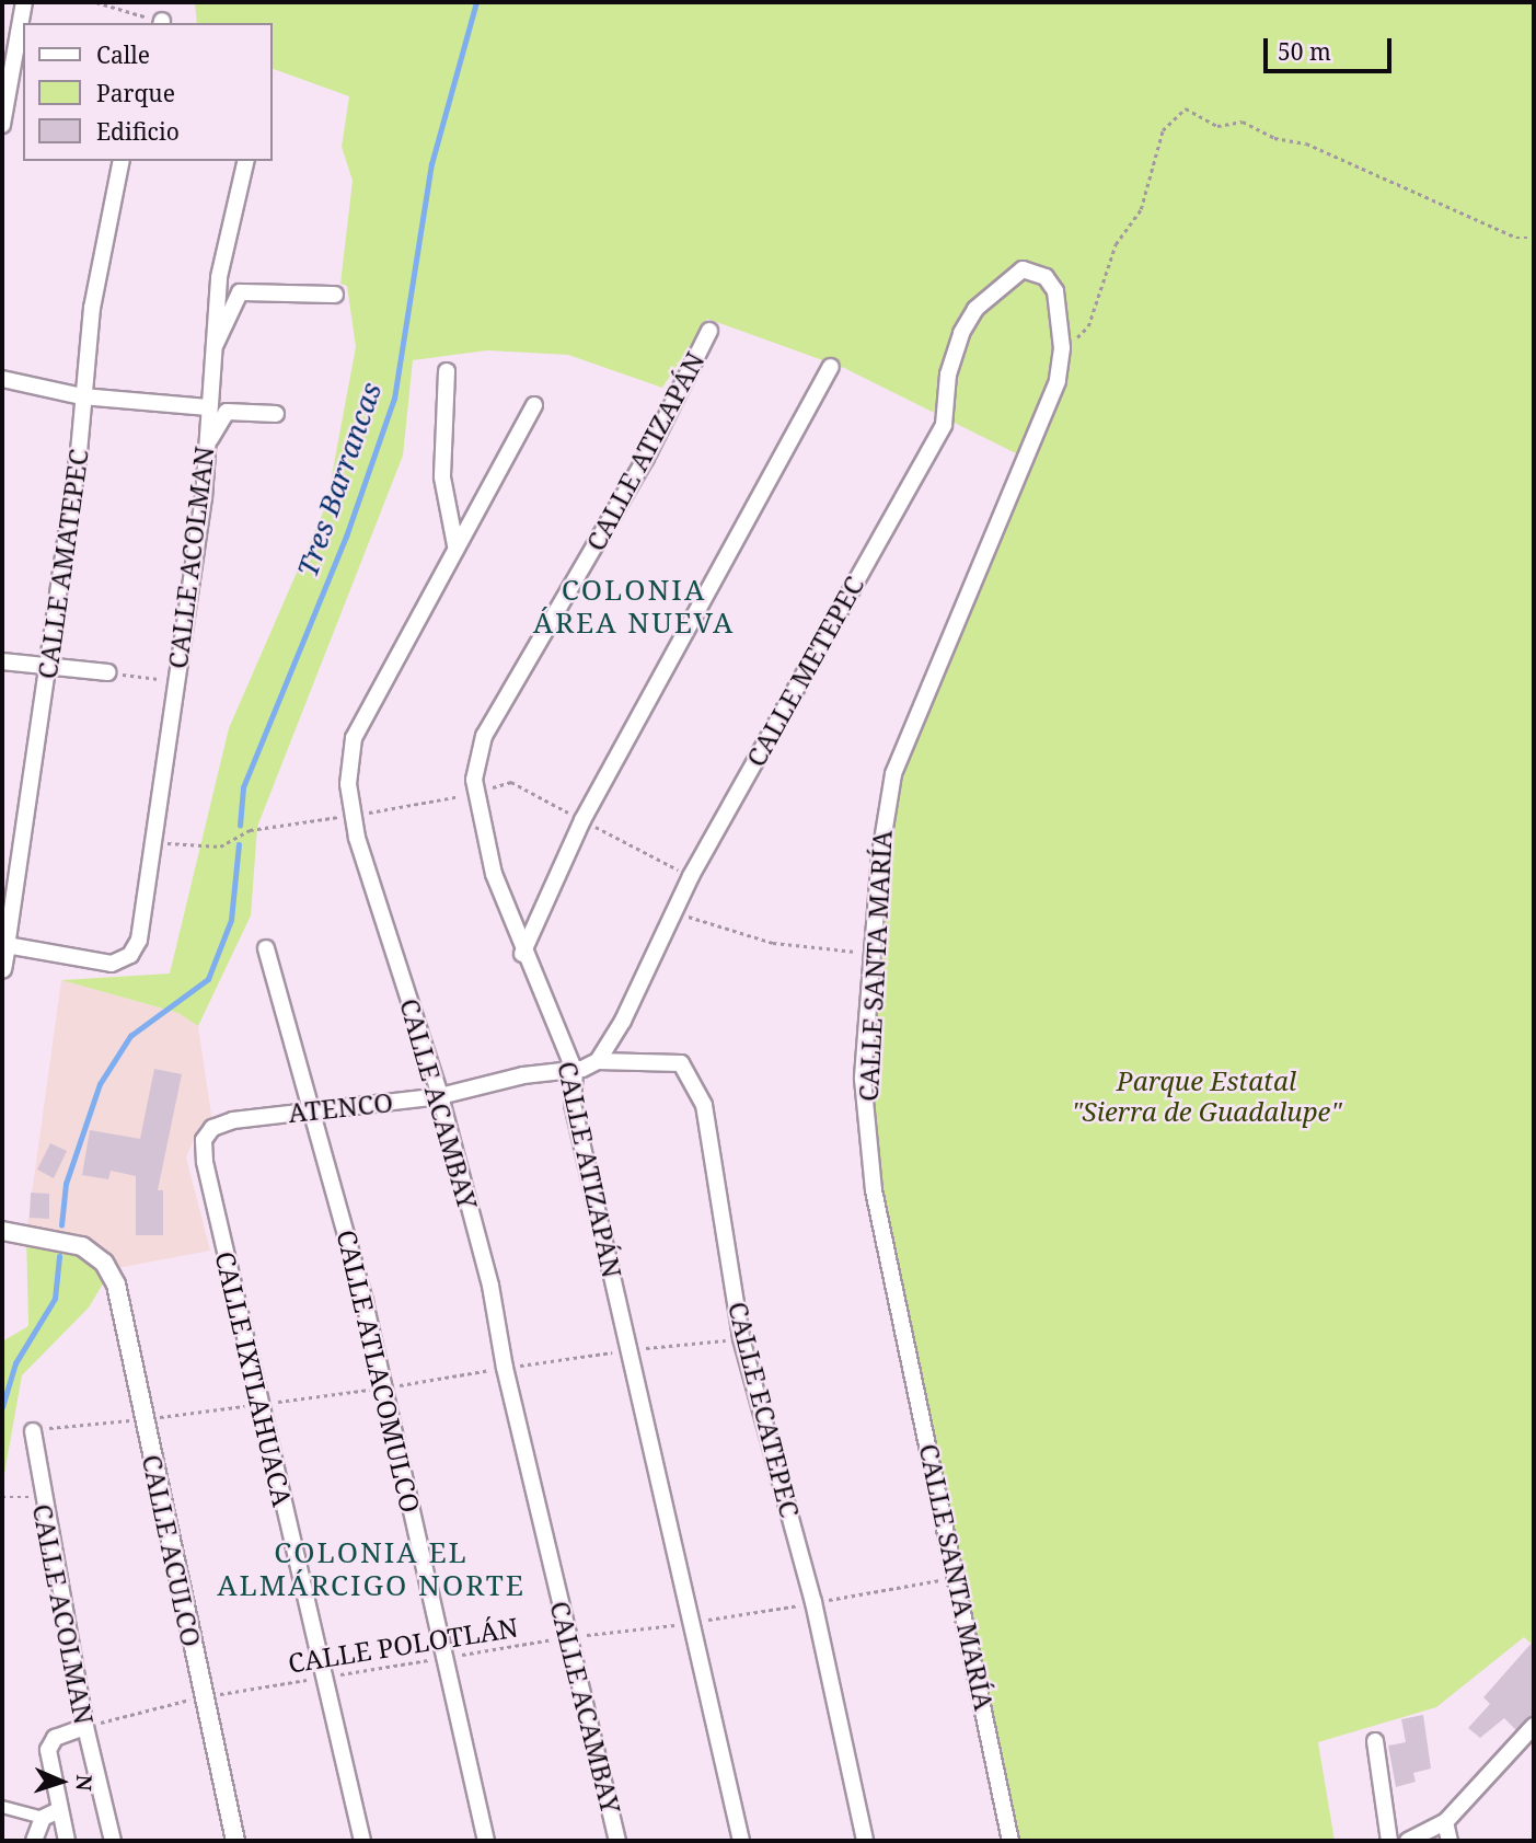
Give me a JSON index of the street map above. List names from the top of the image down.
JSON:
{
  "streets": {
    "street": [
      "CALLE ATIZAPÁN",
      "CALLE ACOLMAN",
      "CALLE AMATEPEC",
      "CALLE METEPEC",
      "CALLE SANTA MARÍA",
      "CALLE ACAMBAY",
      "ATENCO",
      "CALLE ATLACOMULCO",
      "CALLE IXTLAHUACA",
      "CALLE ECATEPEC",
      "CALLE ACULCO"
    ],
    "path": ["CALLE POLOTLÁN"]
  },
  "crossings": [
    ["CALLE ATIZAPÁN", "ATENCO"],
    ["CALLE ATIZAPÁN", "CALLE POLOTLÁN"],
    ["CALLE ACOLMAN", "CALLE AMATEPEC"],
    ["CALLE ACOLMAN", "CALLE POLOTLÁN"],
    ["CALLE METEPEC", "CALLE SANTA MARÍA"],
    ["CALLE METEPEC", "CALLE ECATEPEC"],
    ["CALLE SANTA MARÍA", "CALLE POLOTLÁN"],
    ["CALLE ACAMBAY", "ATENCO"],
    ["CALLE ACAMBAY", "CALLE POLOTLÁN"],
    ["ATENCO", "CALLE ATLACOMULCO"],
    ["ATENCO", "CALLE IXTLAHUACA"],
    ["CALLE ATLACOMULCO", "CALLE POLOTLÁN"],
    ["CALLE IXTLAHUACA", "CALLE POLOTLÁN"],
    ["CALLE ECATEPEC", "CALLE POLOTLÁN"],
    ["CALLE ACULCO", "CALLE POLOTLÁN"]
  ],
  "districts": ["COLONIA ÁREA NUEVA", "COLONIA EL ALMÁRCIGO NORTE"],
  "water": ["Tres Barrancas"],
  "parks": ["Parque Estatal \"Sierra de Guadalupe\""],
  "legend": ["Calle", "Parque", "Edificio"],
  "scale_bar": "50 m",
  "north": "right"
}
